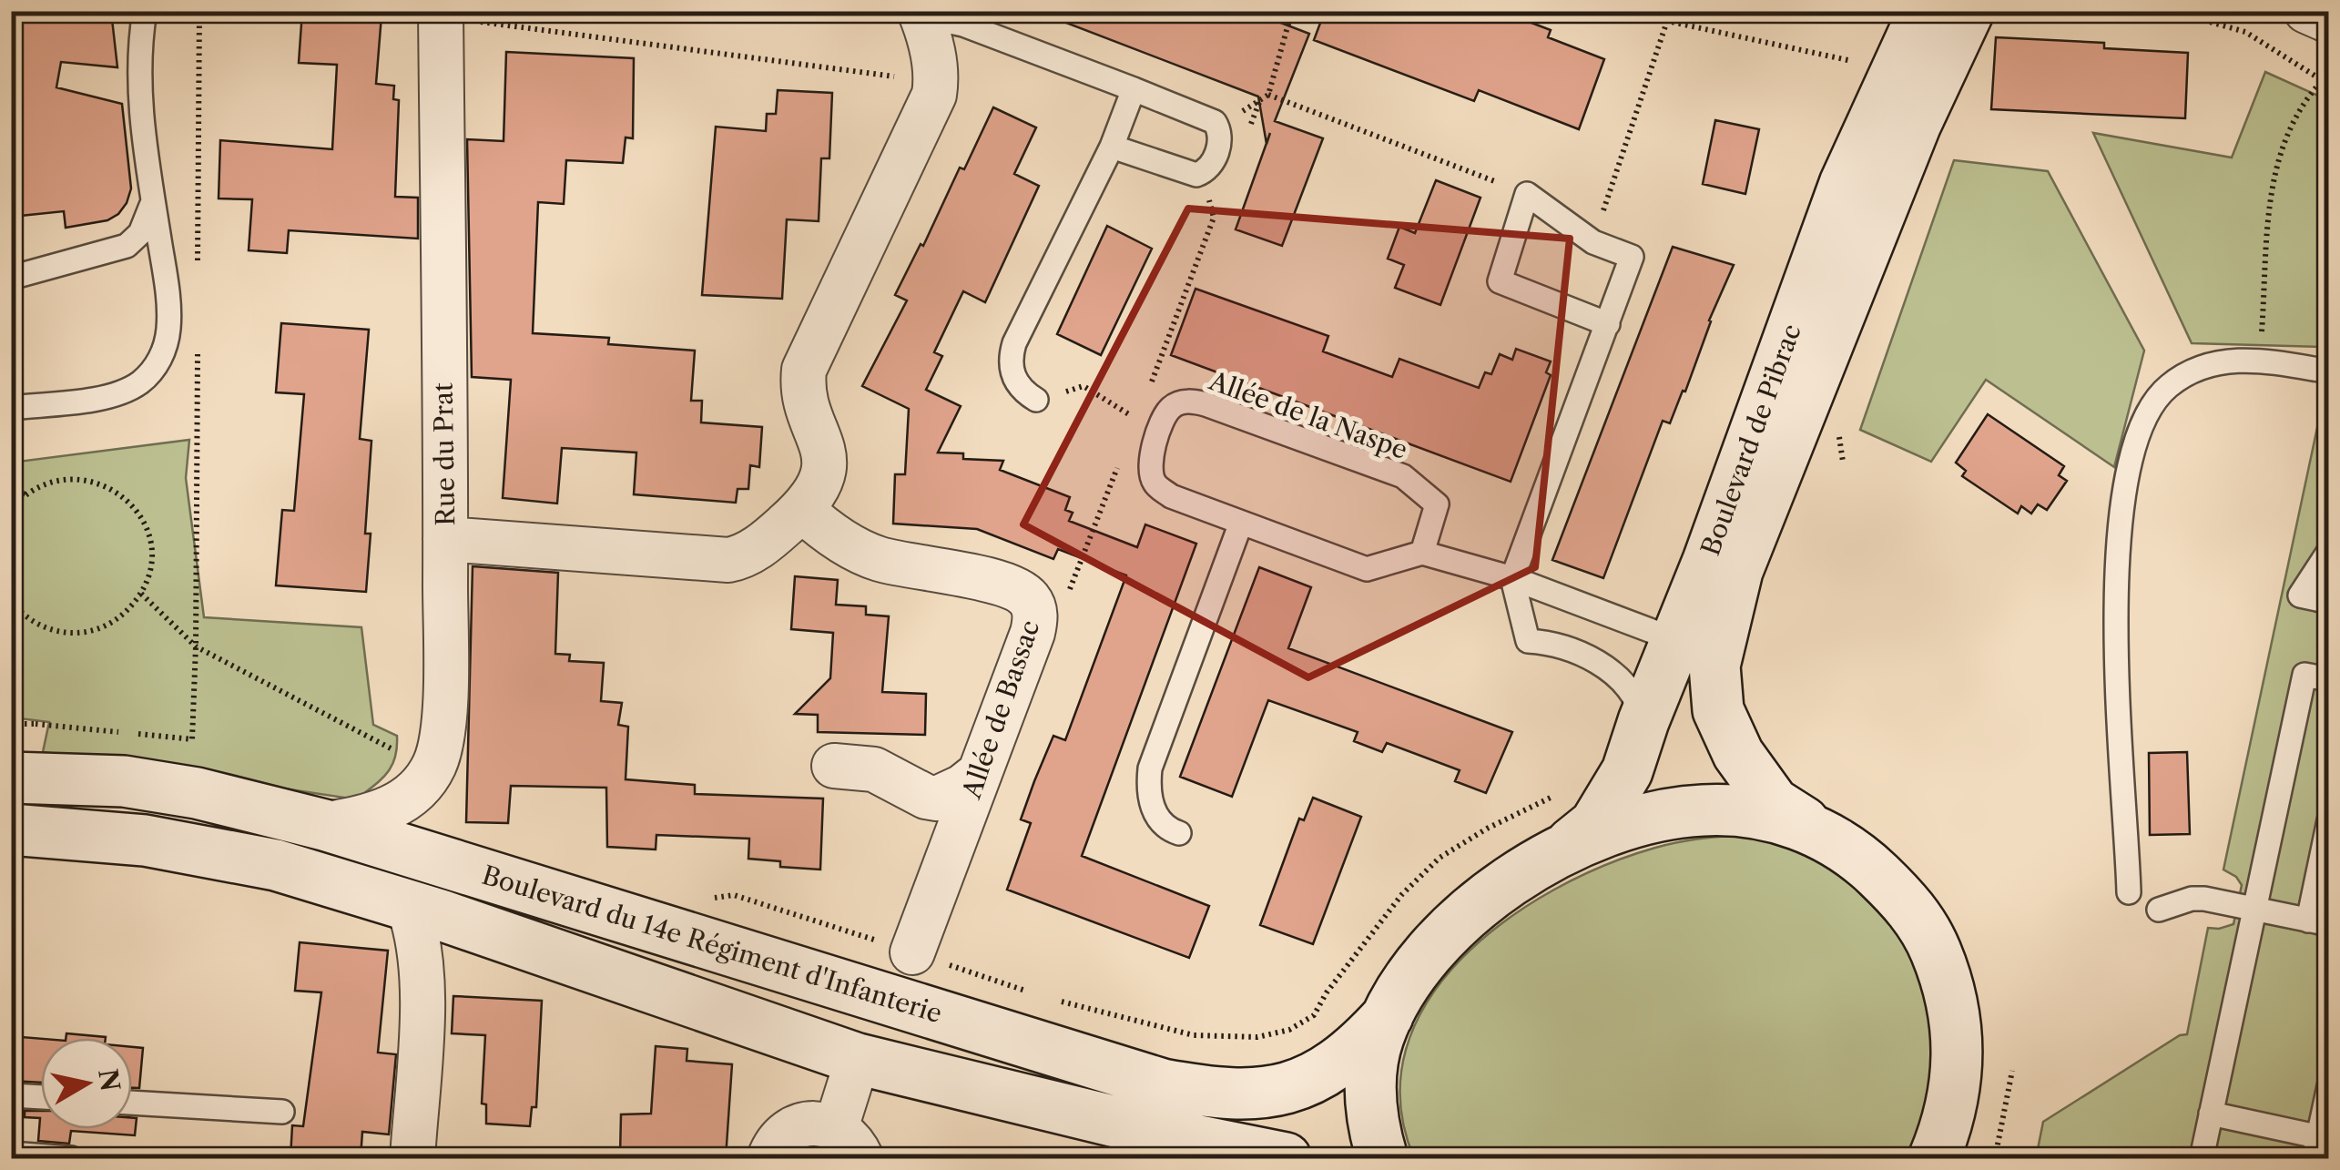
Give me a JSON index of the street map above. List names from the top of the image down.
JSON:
{
  "streets": {
    "street": [
      "Boulevard de Pibrac",
      "Rue du Prat",
      "Allée de Bassac",
      "Boulevard du 14e Régiment d'Infanterie"
    ],
    "lane": ["Allée de la Naspe"]
  },
  "crossings": [
    ["Rue du Prat", "Boulevard du 14e Régiment d'Infanterie"]
  ],
  "north": "right"
}
